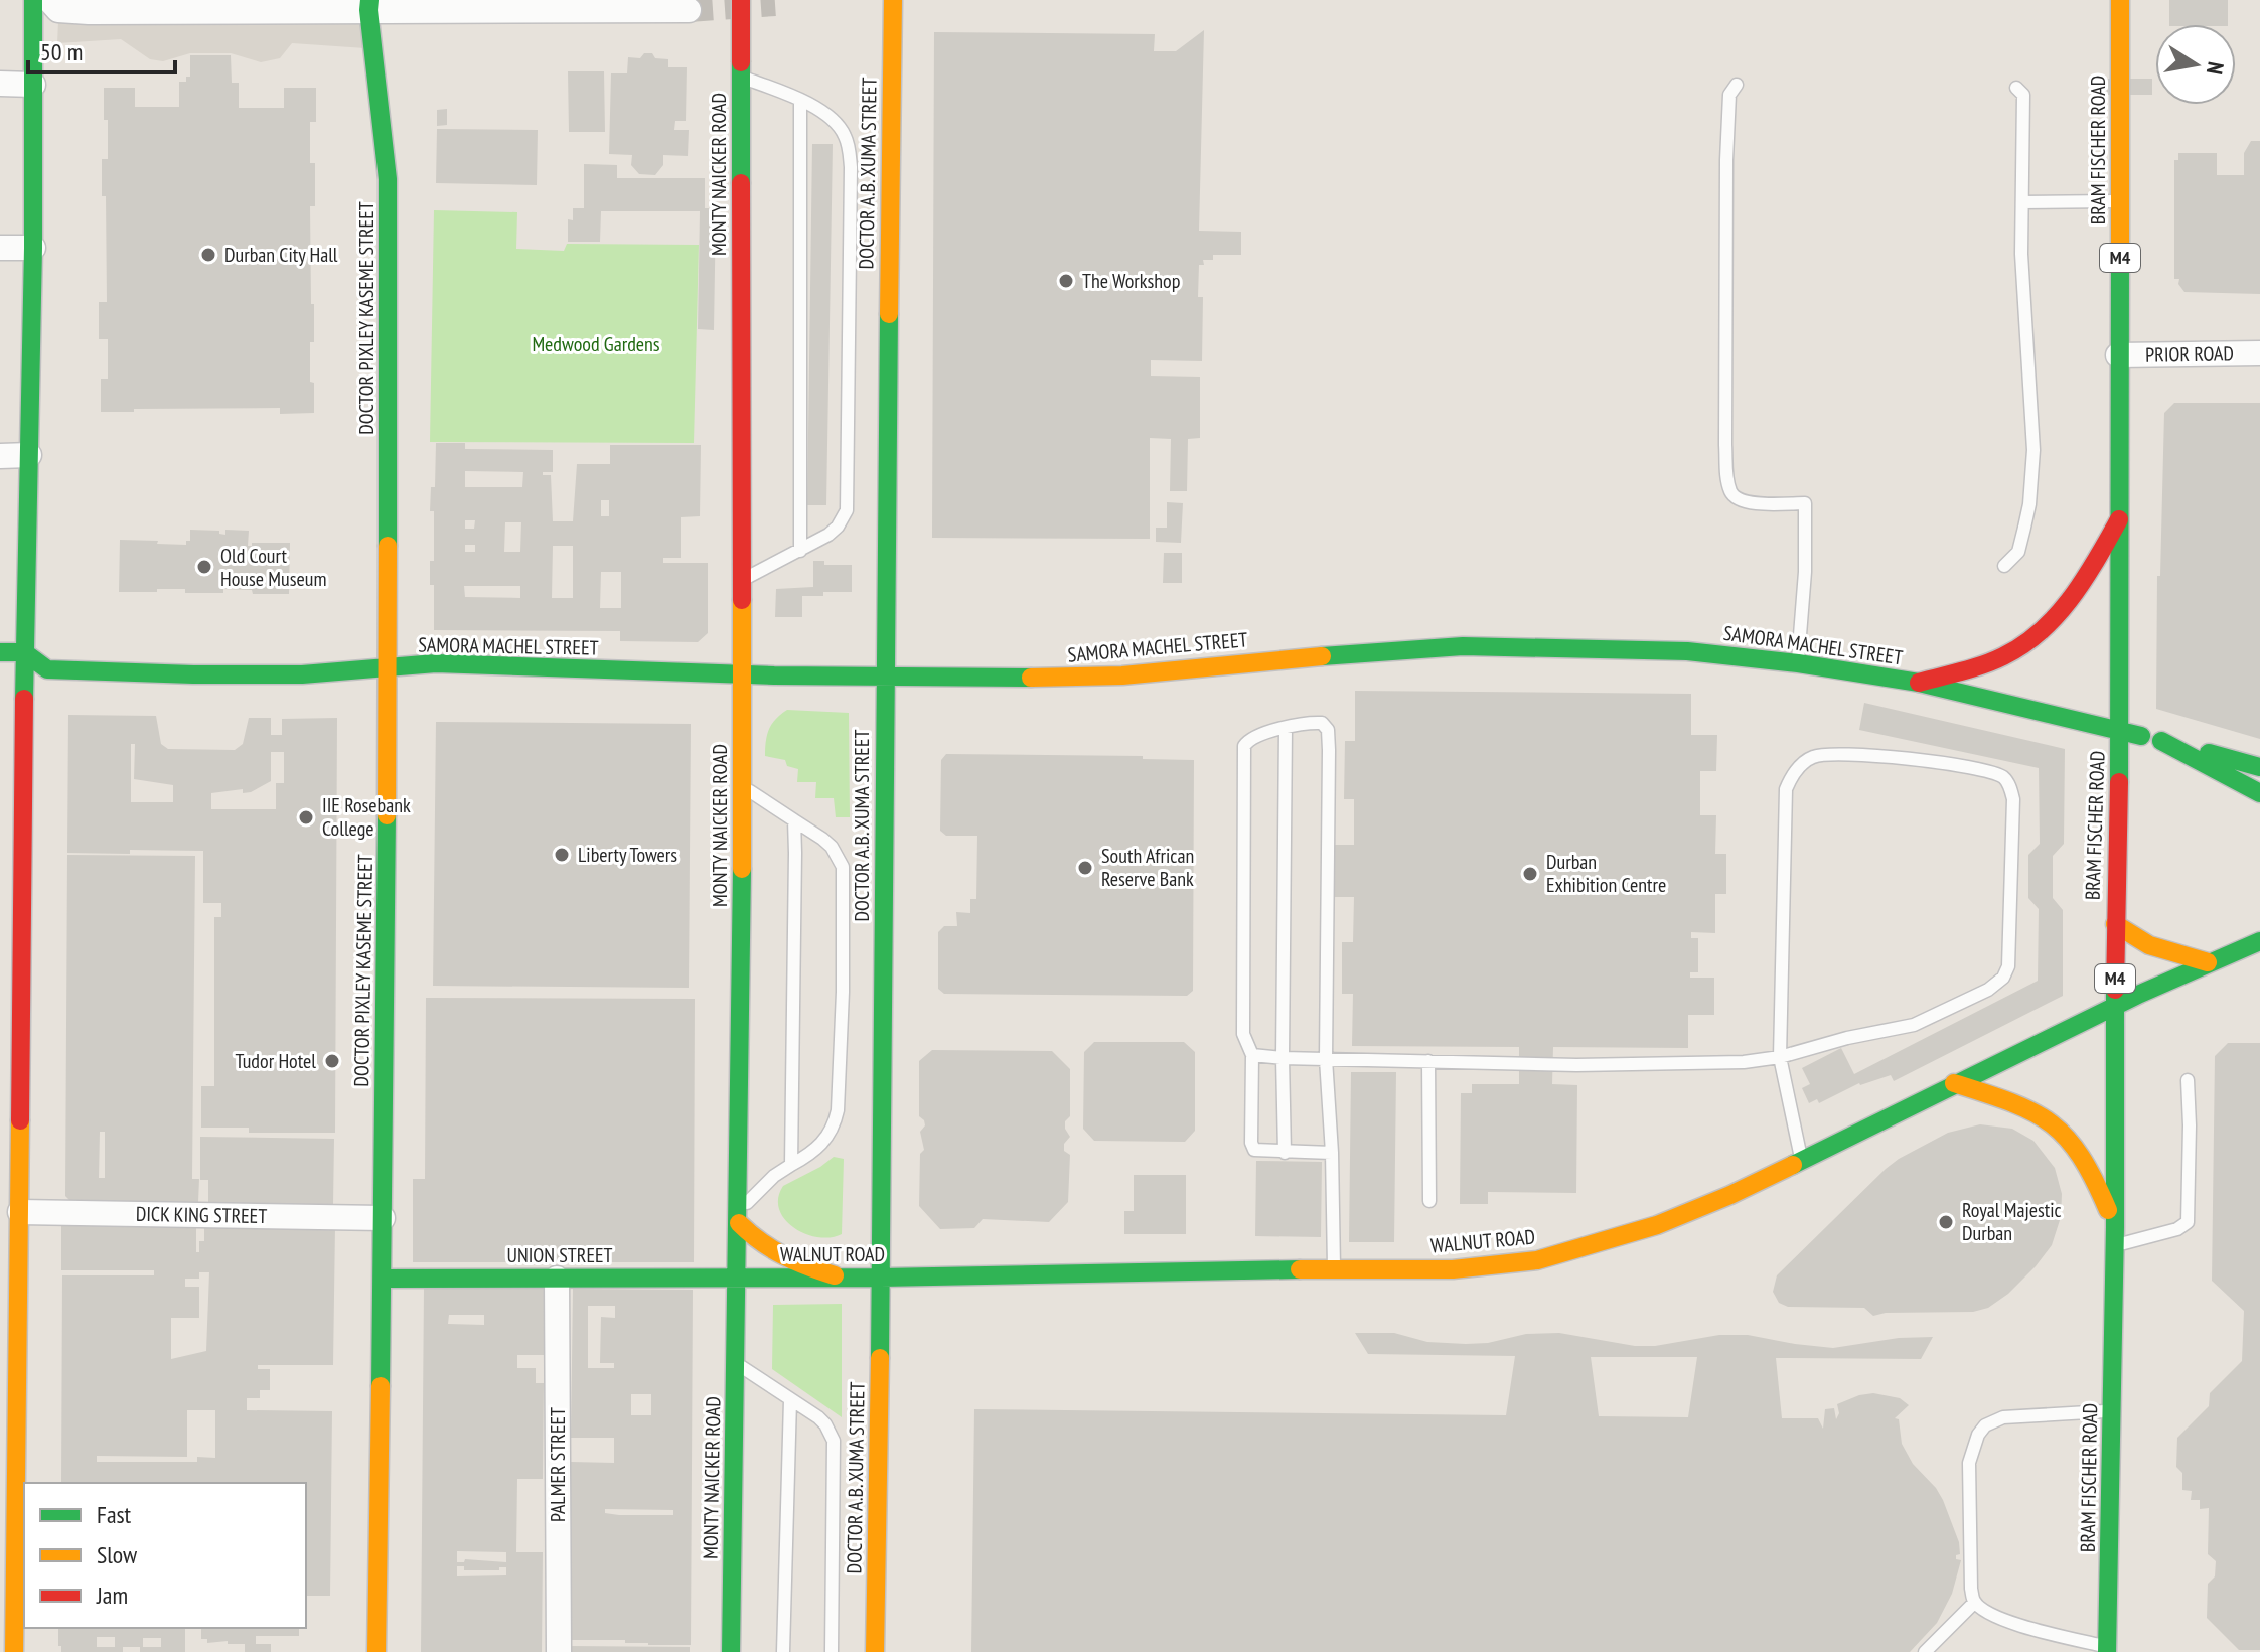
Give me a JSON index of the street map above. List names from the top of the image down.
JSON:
{
  "streets": {
    "main road": [
      "BRAM FISCHER ROAD",
      "DOCTOR A.B. XUMA STREET",
      "MONTY NAICKER ROAD",
      "M4",
      "DOCTOR PIXLEY KASEME STREET",
      "SAMORA MACHEL STREET",
      "WALNUT ROAD",
      "UNION STREET"
    ],
    "street": ["PRIOR ROAD", "DICK KING STREET", "PALMER STREET"]
  },
  "crossings": [
    ["BRAM FISCHER ROAD", "PRIOR ROAD"],
    ["BRAM FISCHER ROAD", "SAMORA MACHEL STREET"],
    ["BRAM FISCHER ROAD", "WALNUT ROAD"],
    ["DOCTOR A.B. XUMA STREET", "SAMORA MACHEL STREET"],
    ["DOCTOR A.B. XUMA STREET", "WALNUT ROAD"],
    ["MONTY NAICKER ROAD", "SAMORA MACHEL STREET"],
    ["MONTY NAICKER ROAD", "WALNUT ROAD"],
    ["MONTY NAICKER ROAD", "UNION STREET"],
    ["DOCTOR PIXLEY KASEME STREET", "SAMORA MACHEL STREET"],
    ["DOCTOR PIXLEY KASEME STREET", "DICK KING STREET"],
    ["DOCTOR PIXLEY KASEME STREET", "UNION STREET"],
    ["WALNUT ROAD", "UNION STREET"],
    ["UNION STREET", "PALMER STREET"]
  ],
  "parks": ["Medwood Gardens"],
  "places": [
    "Durban City Hall",
    "The Workshop",
    "Old Court House Museum",
    "IIE Rosebank College",
    "Liberty Towers",
    "South African Reserve Bank",
    "Durban Exhibition Centre",
    "Tudor Hotel",
    "Royal Majestic Durban"
  ],
  "legend": ["Fast", "Slow", "Jam"],
  "scale_bar": "50 m",
  "north": "right"
}
